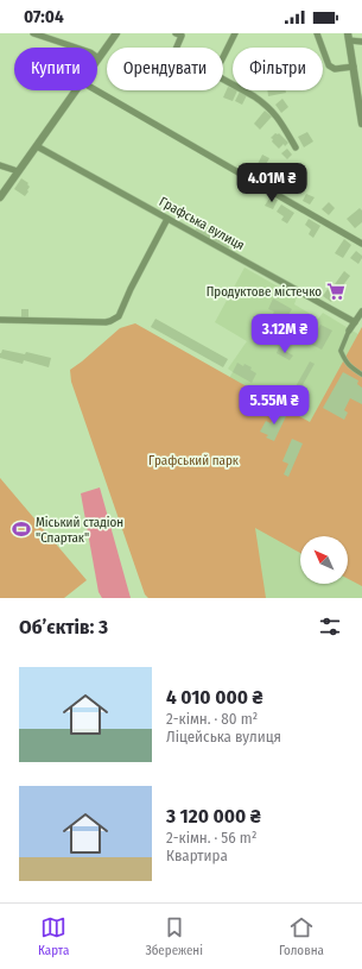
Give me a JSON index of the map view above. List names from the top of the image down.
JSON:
{
  "streets": {
    "street": ["Графська вулиця"]
  },
  "parks": ["Графський парк"],
  "places": {
    "supermarket": ["Продуктове містечко"],
    "sports": ["Міський стадіон \"Спартак\""]
  },
  "north": "top left",
  "page": {
    "status": "07:04",
    "chip": ["Купити", "Орендувати", "Фільтри"],
    "price": ["4.01M ₴", "3.12M ₴", "5.55M ₴"],
    "heading": "Об’єктів: 3",
    "list": [
      {
        "name": "4 010 000 ₴",
        "note": "2-кімн. · 80 m² · Ліцейська вулиця"
      },
      {
        "name": "3 120 000 ₴",
        "note": "2-кімн. · 56 m² · Квартира"
      }
    ],
    "tabs": ["Карта", "Збережені", "Головна"]
  }
}
